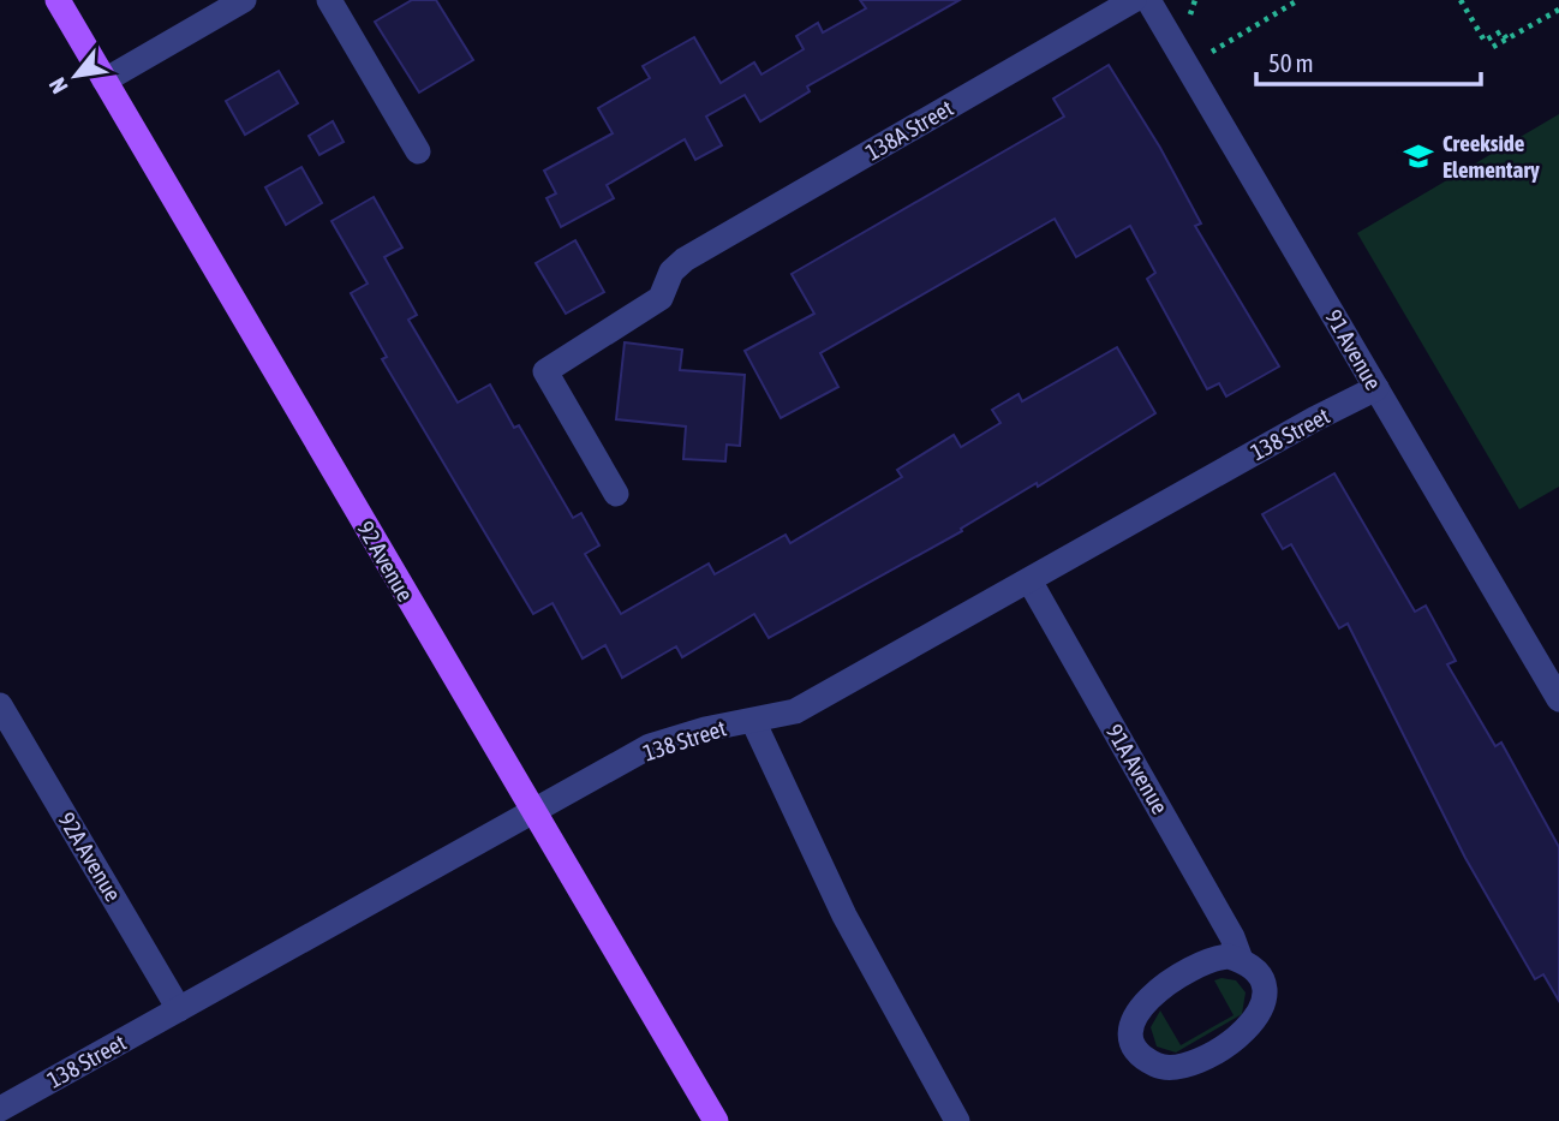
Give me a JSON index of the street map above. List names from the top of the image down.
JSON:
{
  "streets": {
    "main road": ["92 Avenue"],
    "street": [
      "138A Street",
      "91 Avenue",
      "138 Street",
      "91A Avenue",
      "92A Avenue"
    ]
  },
  "crossings": [
    ["91 Avenue", "138 Street"],
    ["138 Street", "92 Avenue"],
    ["138 Street", "91A Avenue"],
    ["138 Street", "92A Avenue"]
  ],
  "places": {
    "school or university": ["Creekside Elementary"]
  },
  "scale_bar": "50 m",
  "north": "bottom left"
}
